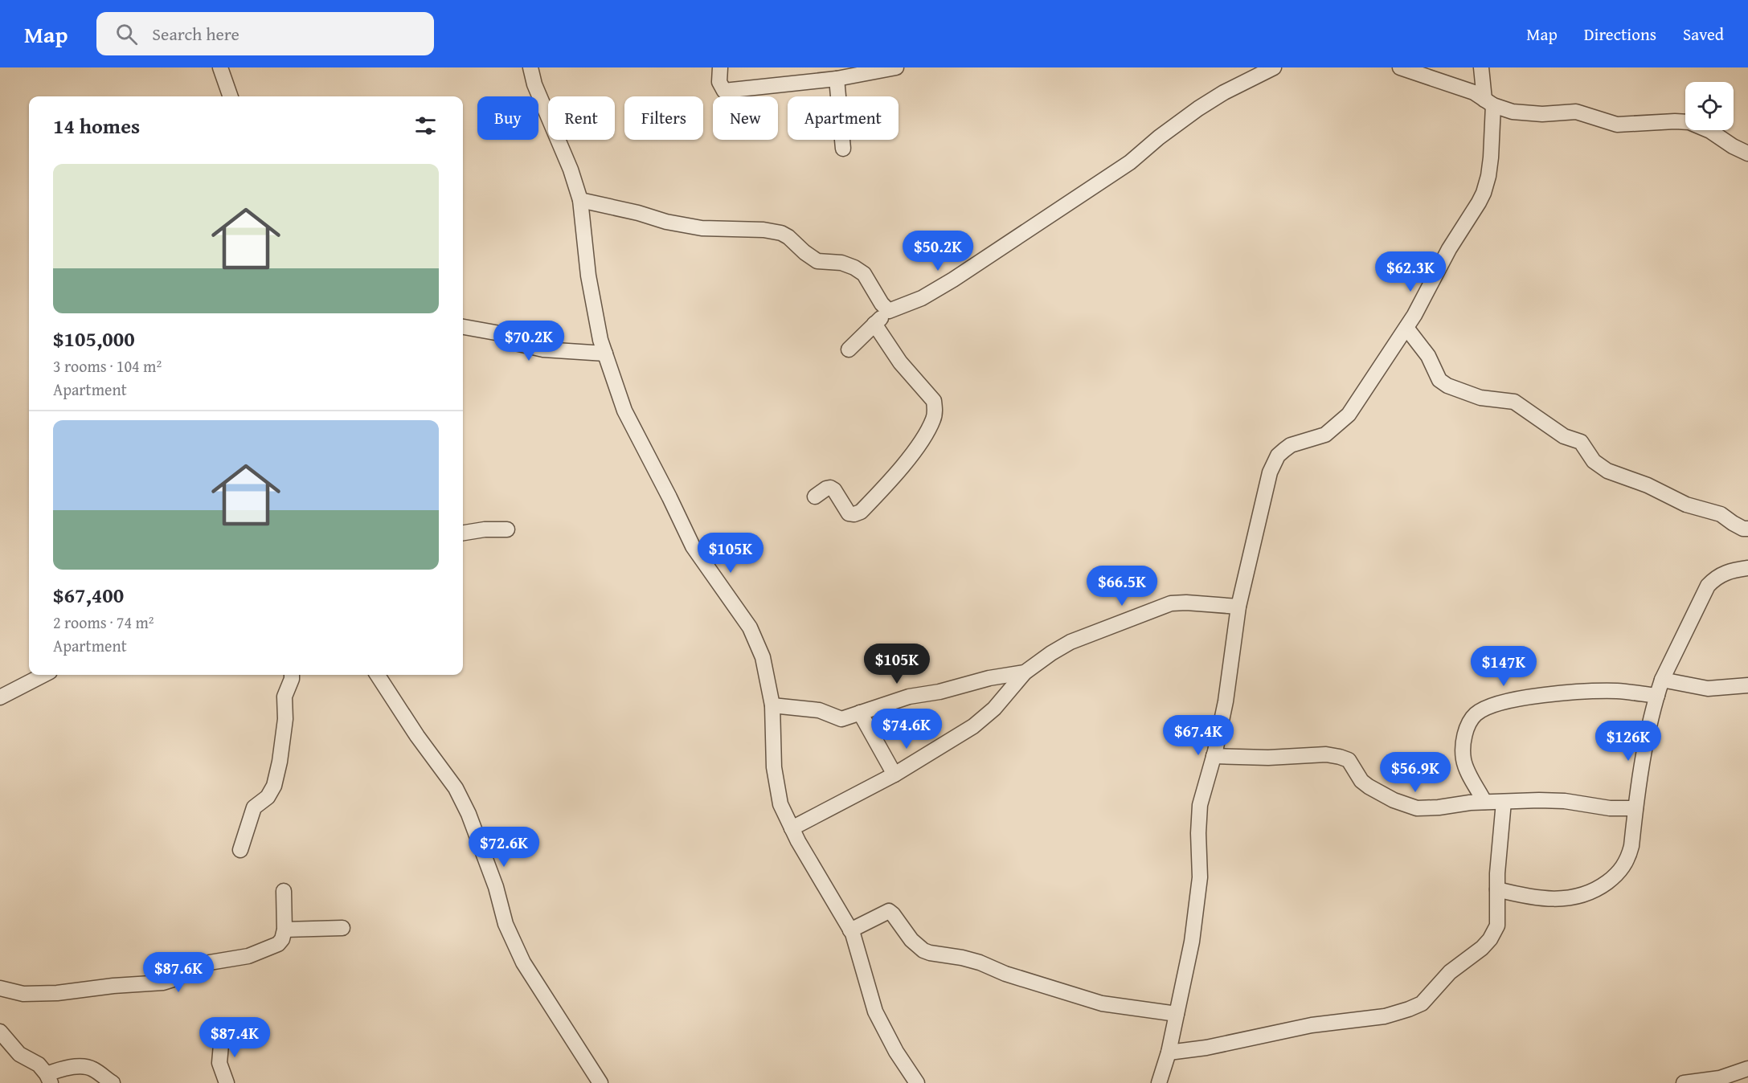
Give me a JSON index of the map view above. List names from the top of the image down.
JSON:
{
  "page": {
    "header": "Map",
    "search": "Search here",
    "nav": ["Map", "Directions", "Saved"],
    "chip": [
      "Buy",
      "Rent",
      "Filters",
      "New",
      "Apartment"
    ],
    "heading": "14 homes",
    "list": [
      {
        "name": "$105,000",
        "note": "3 rooms · 104 m² · Apartment"
      },
      {
        "name": "$67,400",
        "note": "2 rooms · 74 m² · Apartment"
      }
    ],
    "price": [
      "$50.2K",
      "$62.3K",
      "$70.2K",
      "$105K",
      "$66.5K",
      "$105K",
      "$147K",
      "$74.6K",
      "$67.4K",
      "$126K",
      "$56.9K",
      "$72.6K",
      "$87.6K",
      "$87.4K"
    ]
  }
}
